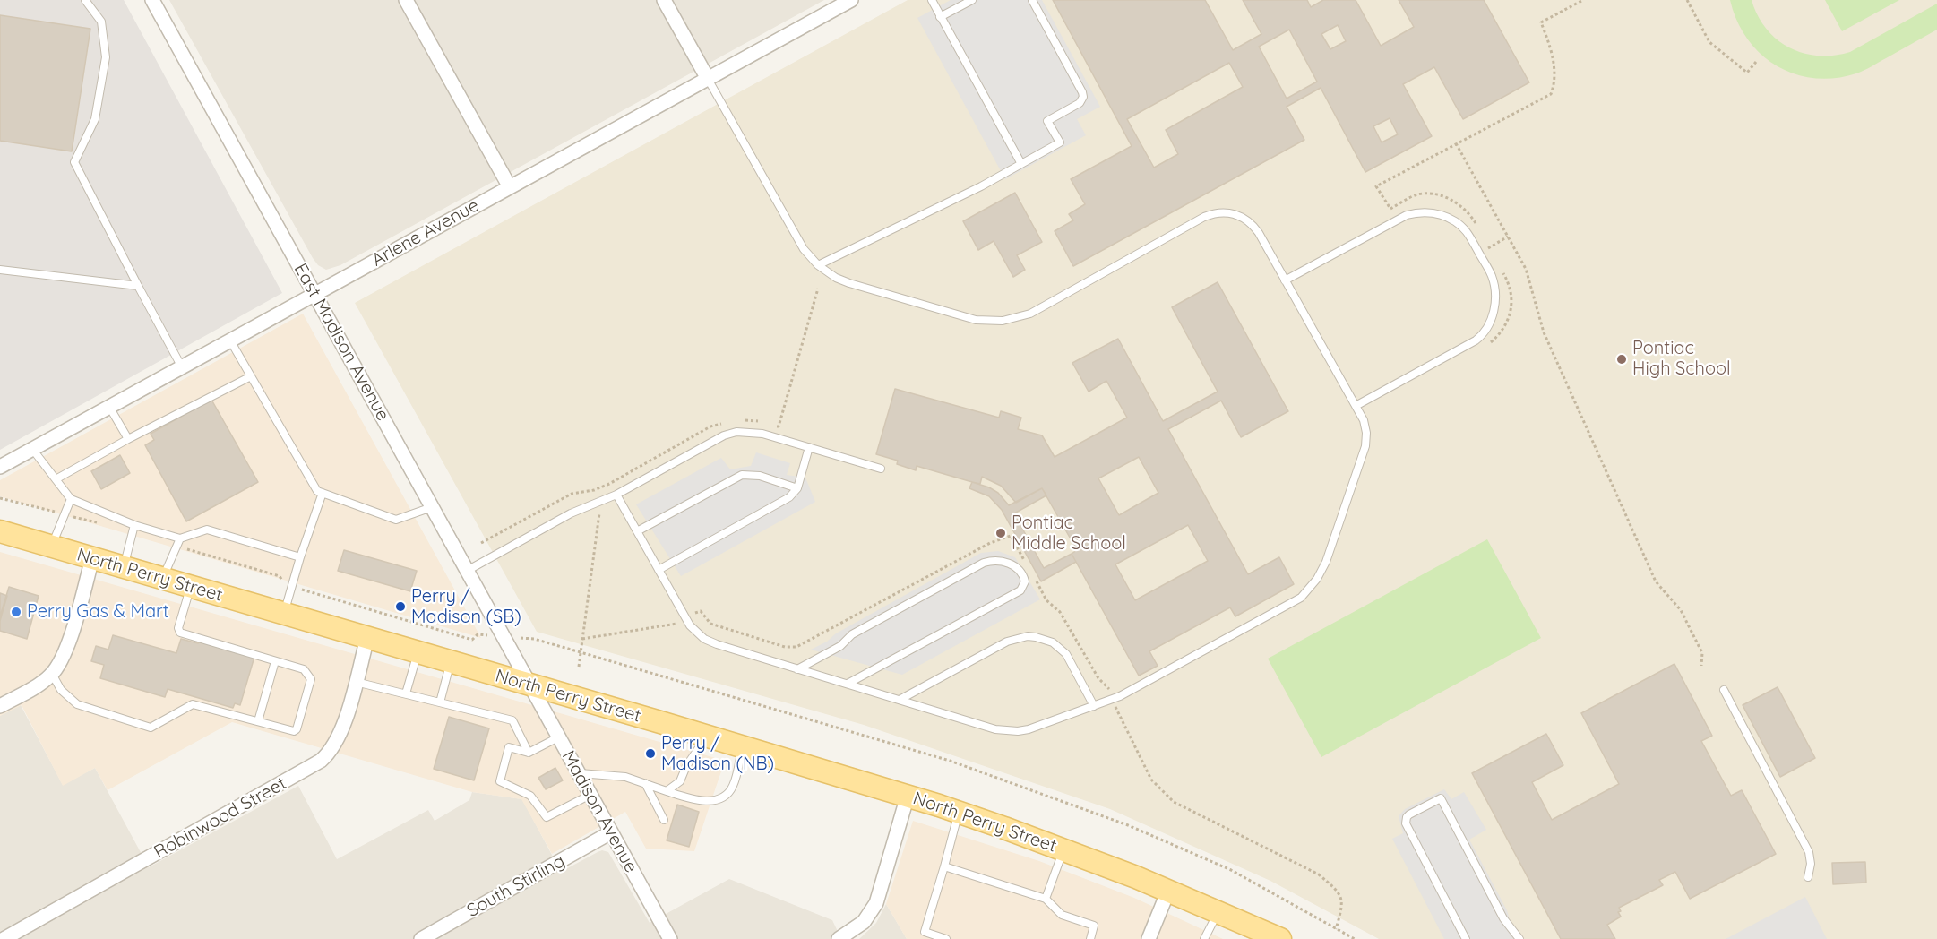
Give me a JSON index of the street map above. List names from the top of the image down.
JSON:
{
  "streets": {
    "main road": ["North Perry Street"],
    "street": [
      "Arlene Avenue",
      "East Madison Avenue",
      "Madison Avenue",
      "Robinwood Street",
      "South Stirling"
    ]
  },
  "crossings": [
    ["Arlene Avenue", "East Madison Avenue"],
    ["East Madison Avenue", "North Perry Street"],
    ["East Madison Avenue", "Madison Avenue"],
    ["North Perry Street", "Madison Avenue"],
    ["North Perry Street", "Robinwood Street"],
    ["Madison Avenue", "South Stirling"]
  ],
  "places": [
    "Pontiac High School",
    "Pontiac Middle School",
    "Perry / Madison (SB)",
    "Perry Gas & Mart",
    "Perry / Madison (NB)"
  ]
}
